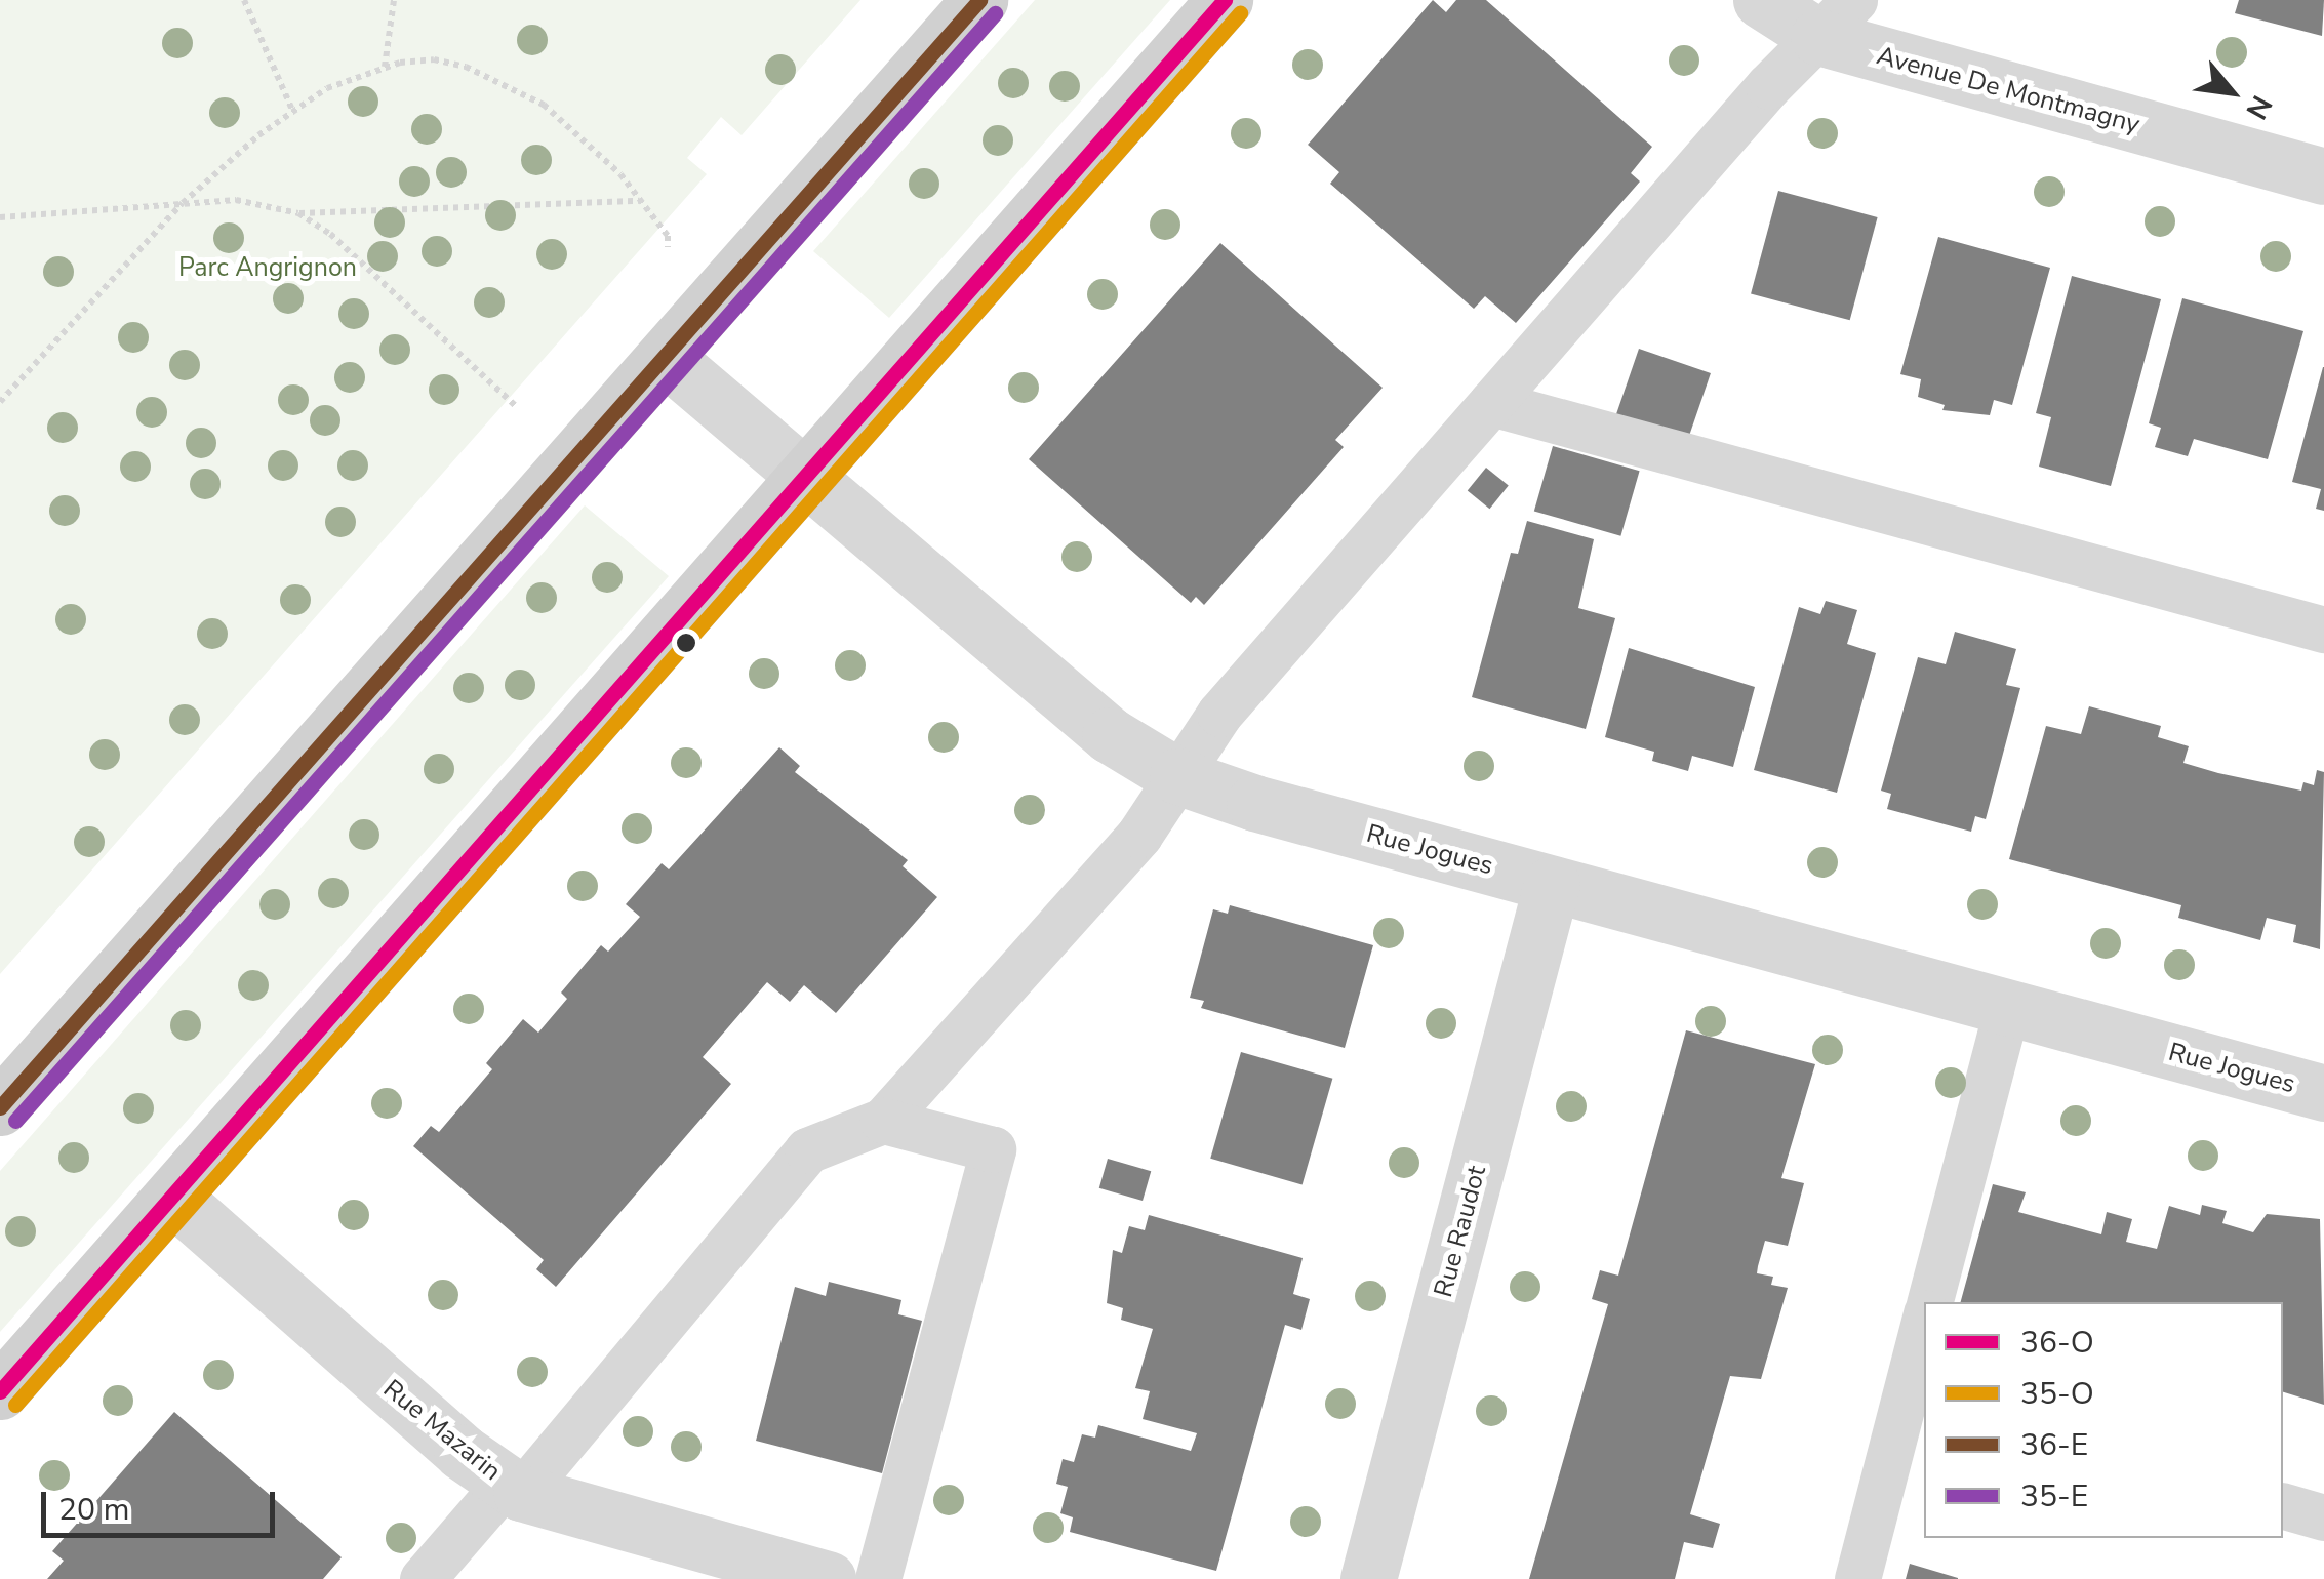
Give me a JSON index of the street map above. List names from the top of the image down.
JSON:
{
  "streets": {
    "street": [
      "Avenue De Montmagny",
      "Rue Jogues",
      "Rue Raudot",
      "Rue Mazarin"
    ]
  },
  "crossings": [
    ["Rue Jogues", "Rue Raudot"]
  ],
  "parks": ["Parc Angrignon"],
  "lines": [
    "transit line 36-O",
    "transit line 36-E",
    "transit line 35-O",
    "transit line 35-E"
  ],
  "legend": [
    "36-O",
    "35-O",
    "36-E",
    "35-E"
  ],
  "scale_bar": "20 m",
  "north": "bottom right"
}
